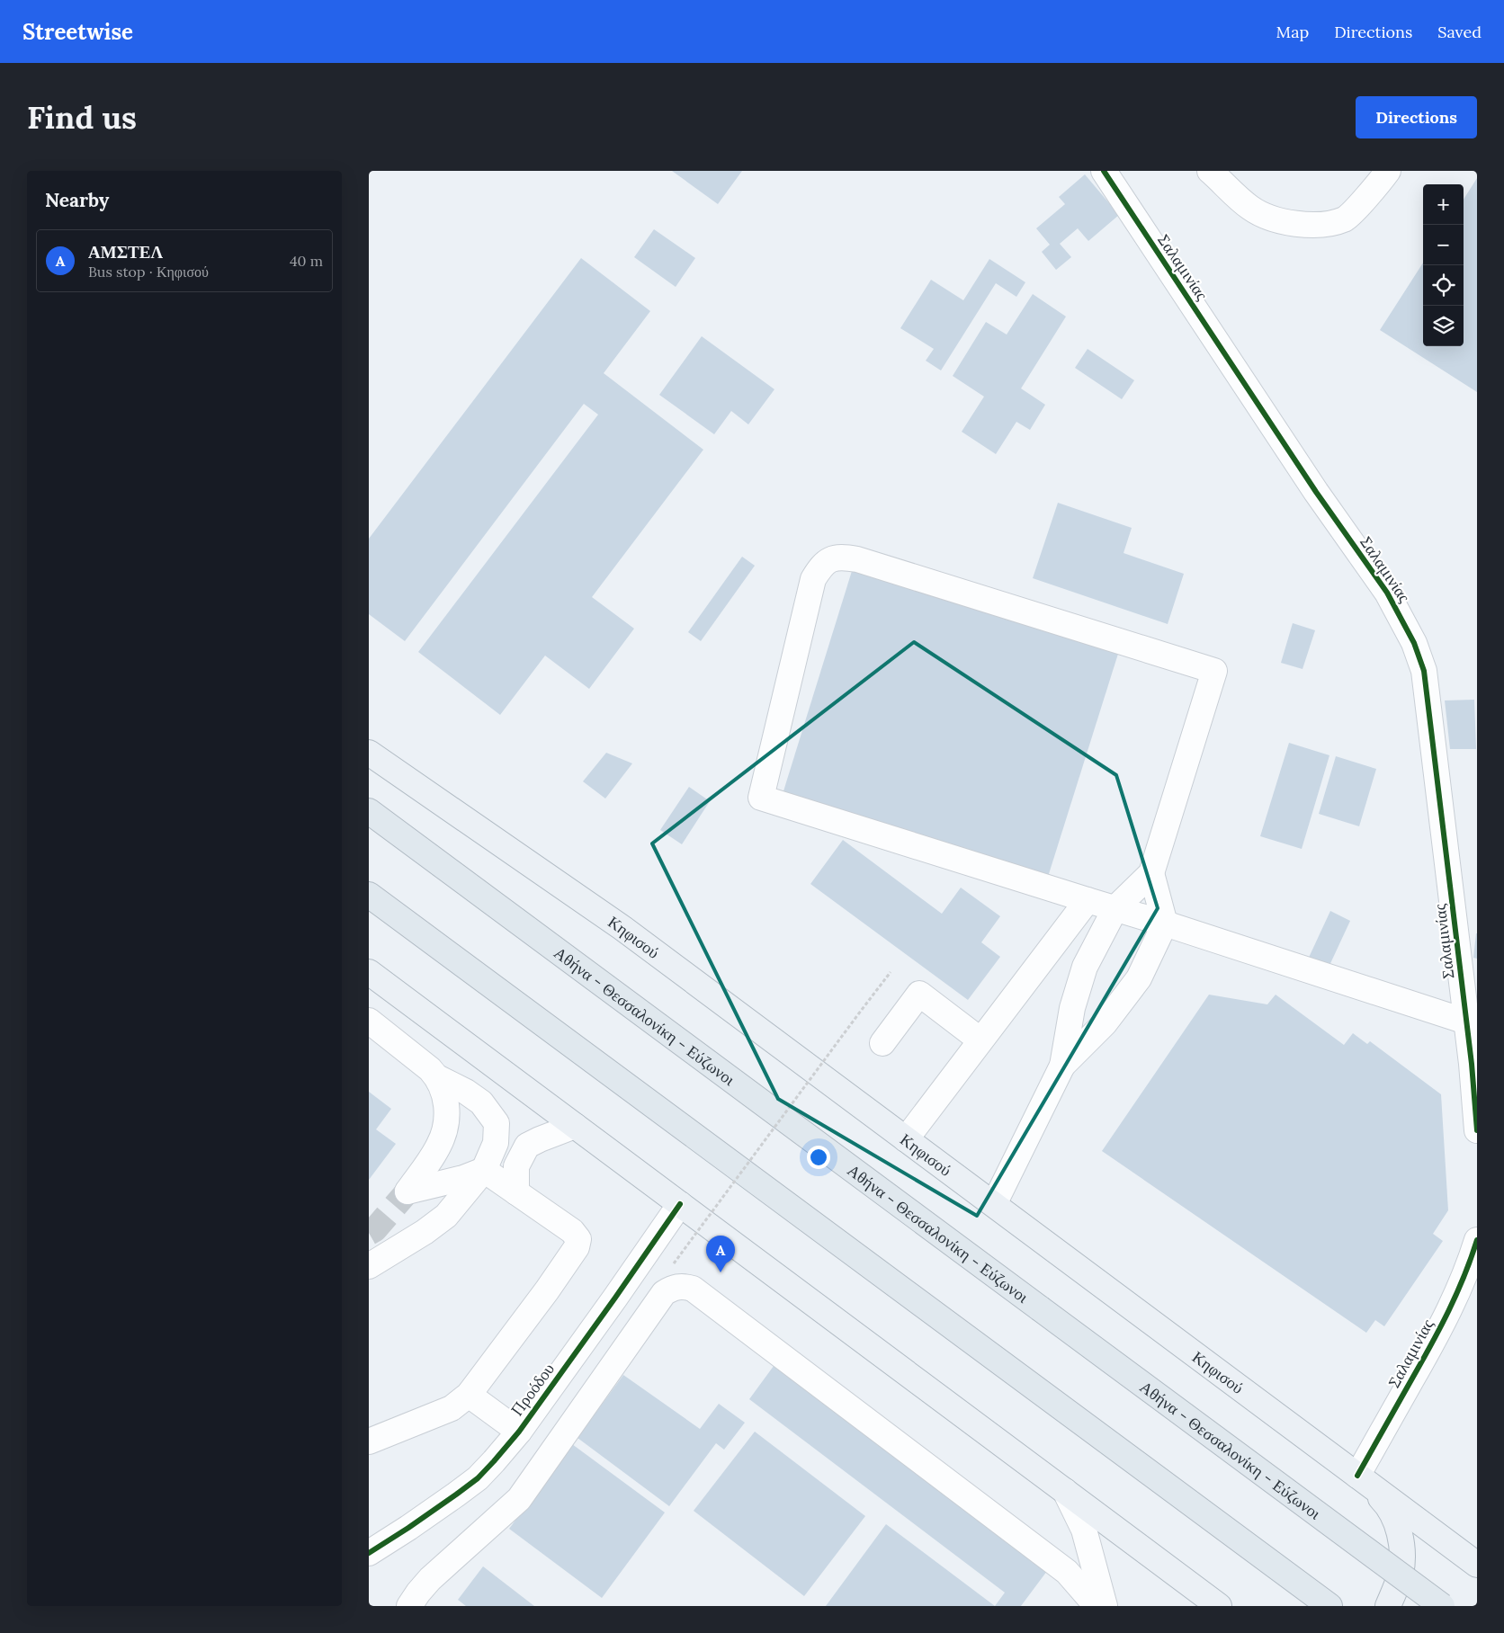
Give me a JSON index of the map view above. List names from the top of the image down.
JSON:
{
  "streets": {
    "highway": ["Αθήνα - Θεσσαλονίκη - Εύζωνοι"],
    "main road": ["Κηφισού"],
    "street": ["Σαλαμινίας", "Προόδου"]
  },
  "crossings": [
    ["Σαλαμινίας", "Κηφισού"]
  ],
  "page": {
    "header": "Streetwise",
    "nav": ["Map", "Directions", "Saved"],
    "buttons": "Directions",
    "title": "Find us",
    "heading": "Nearby",
    "map_buttons": ["+", "−"],
    "list": [
      {
        "mark": "A",
        "name": "ΑΜΣΤΕΛ",
        "note": "Bus stop · Κηφισού",
        "value": "40 m"
      }
    ],
    "pins": "A"
  }
}
